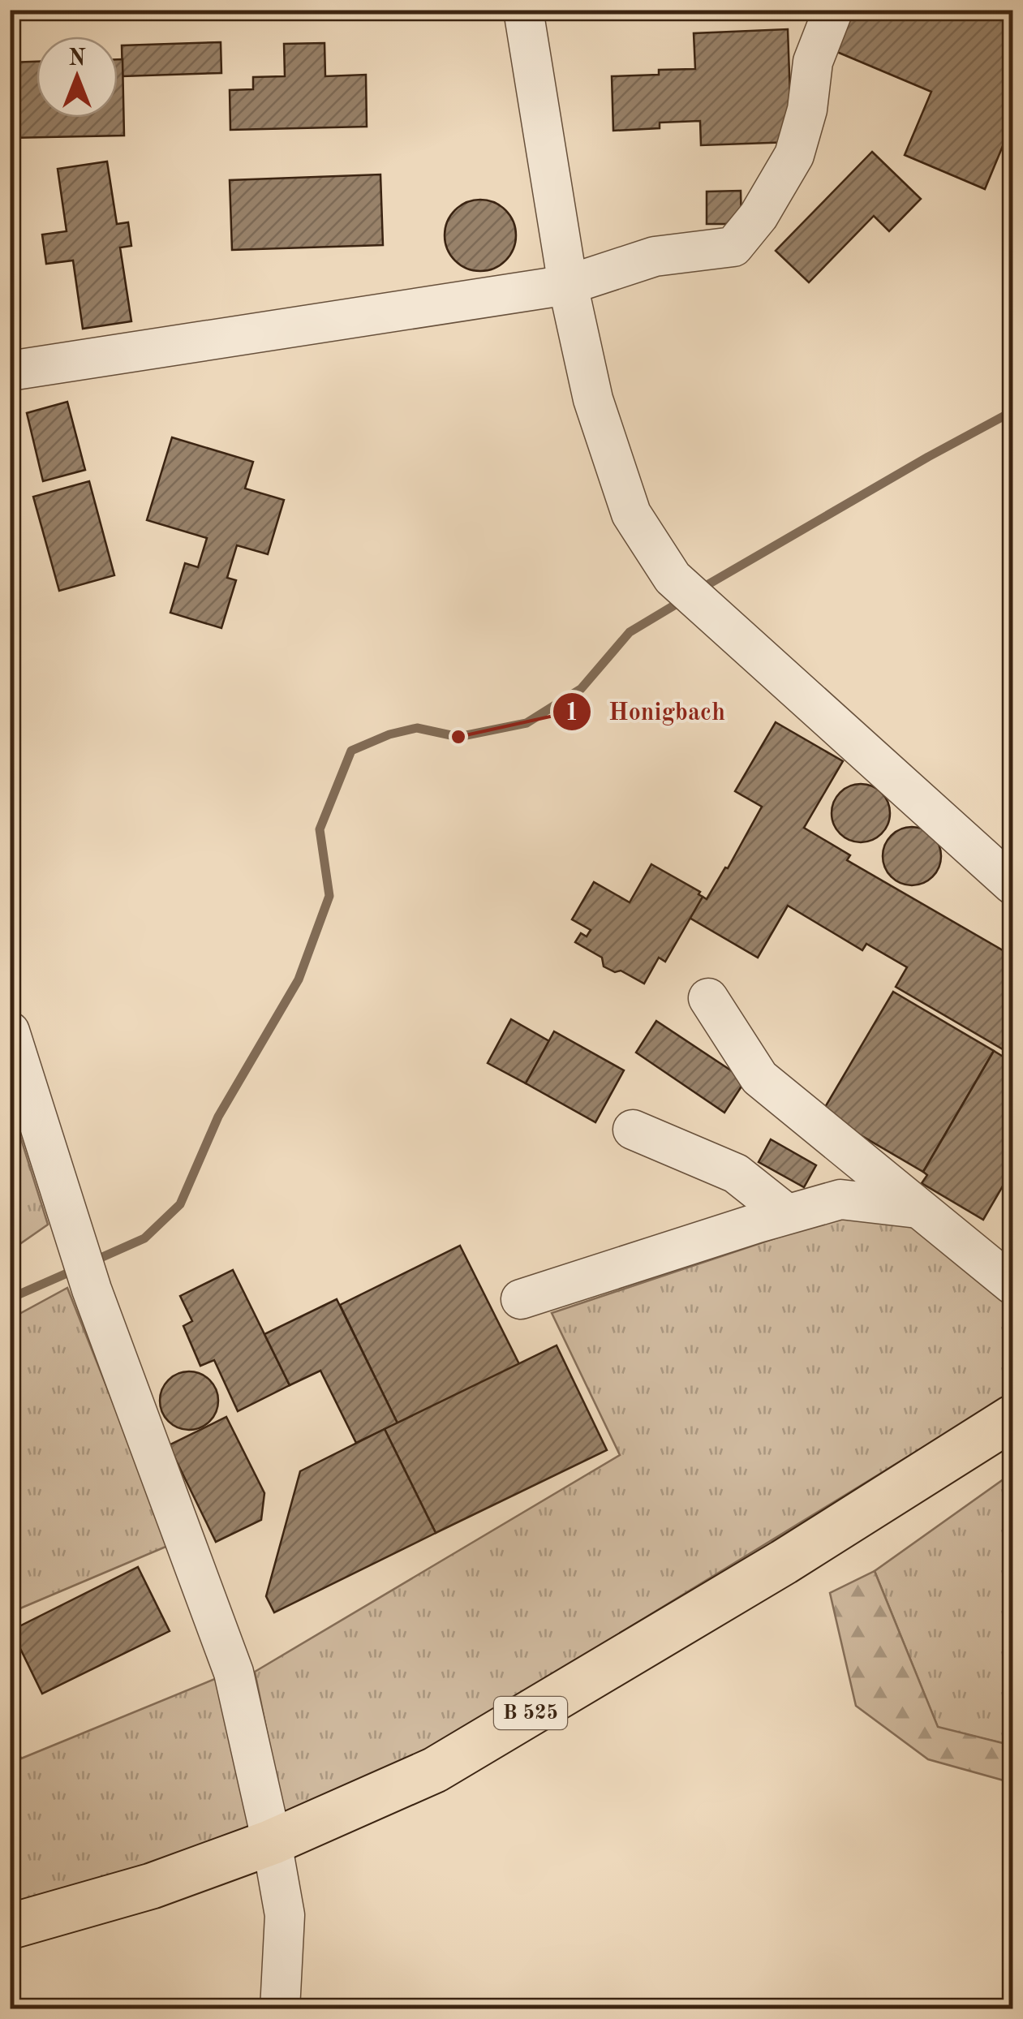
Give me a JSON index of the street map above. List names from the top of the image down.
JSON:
{
  "streets": {
    "main road": ["B 525"]
  },
  "places": ["Honigbach"],
  "north": "top"
}
